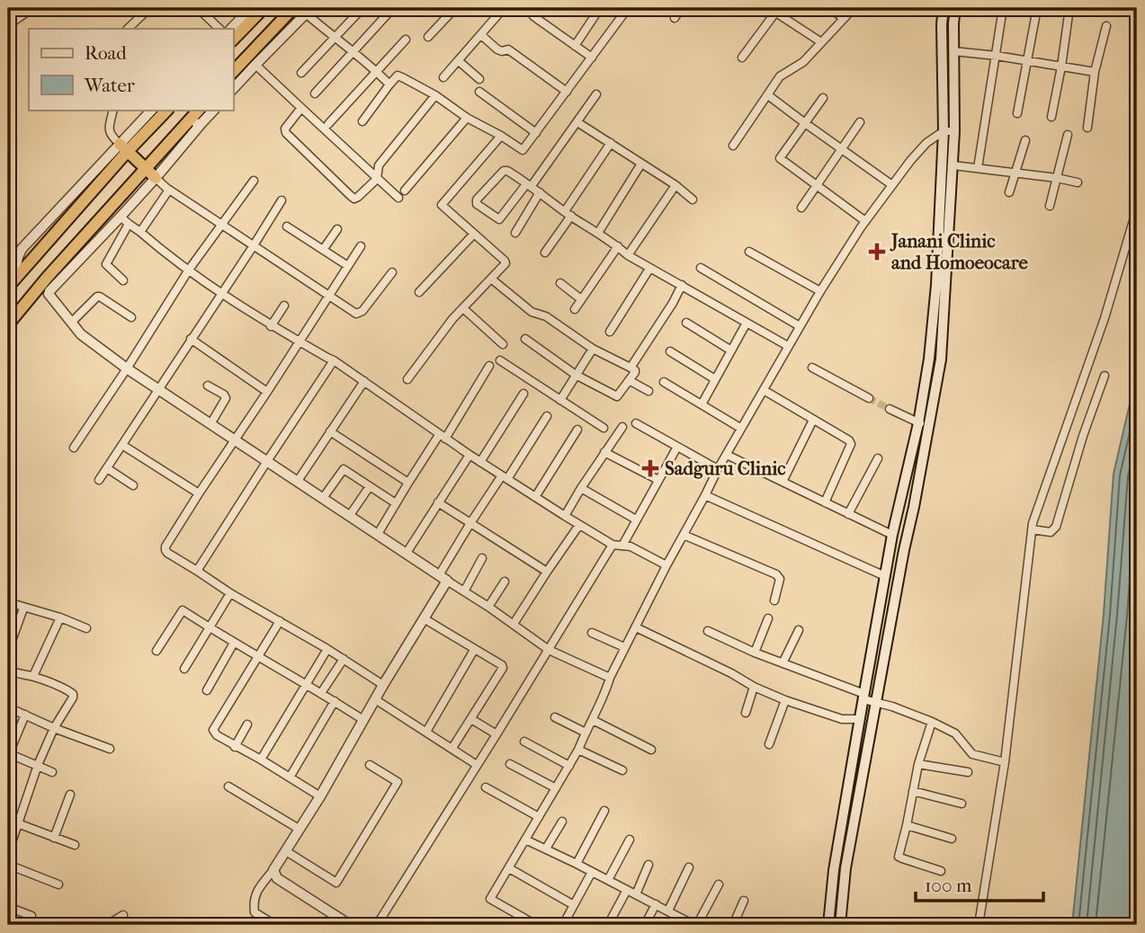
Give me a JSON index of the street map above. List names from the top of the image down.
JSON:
{
  "places": {
    "health": ["Janani Clinic and Homoeocare", "Sadguru Clinic"]
  },
  "legend": ["Road", "Water"],
  "scale_bar": "100 m"
}
